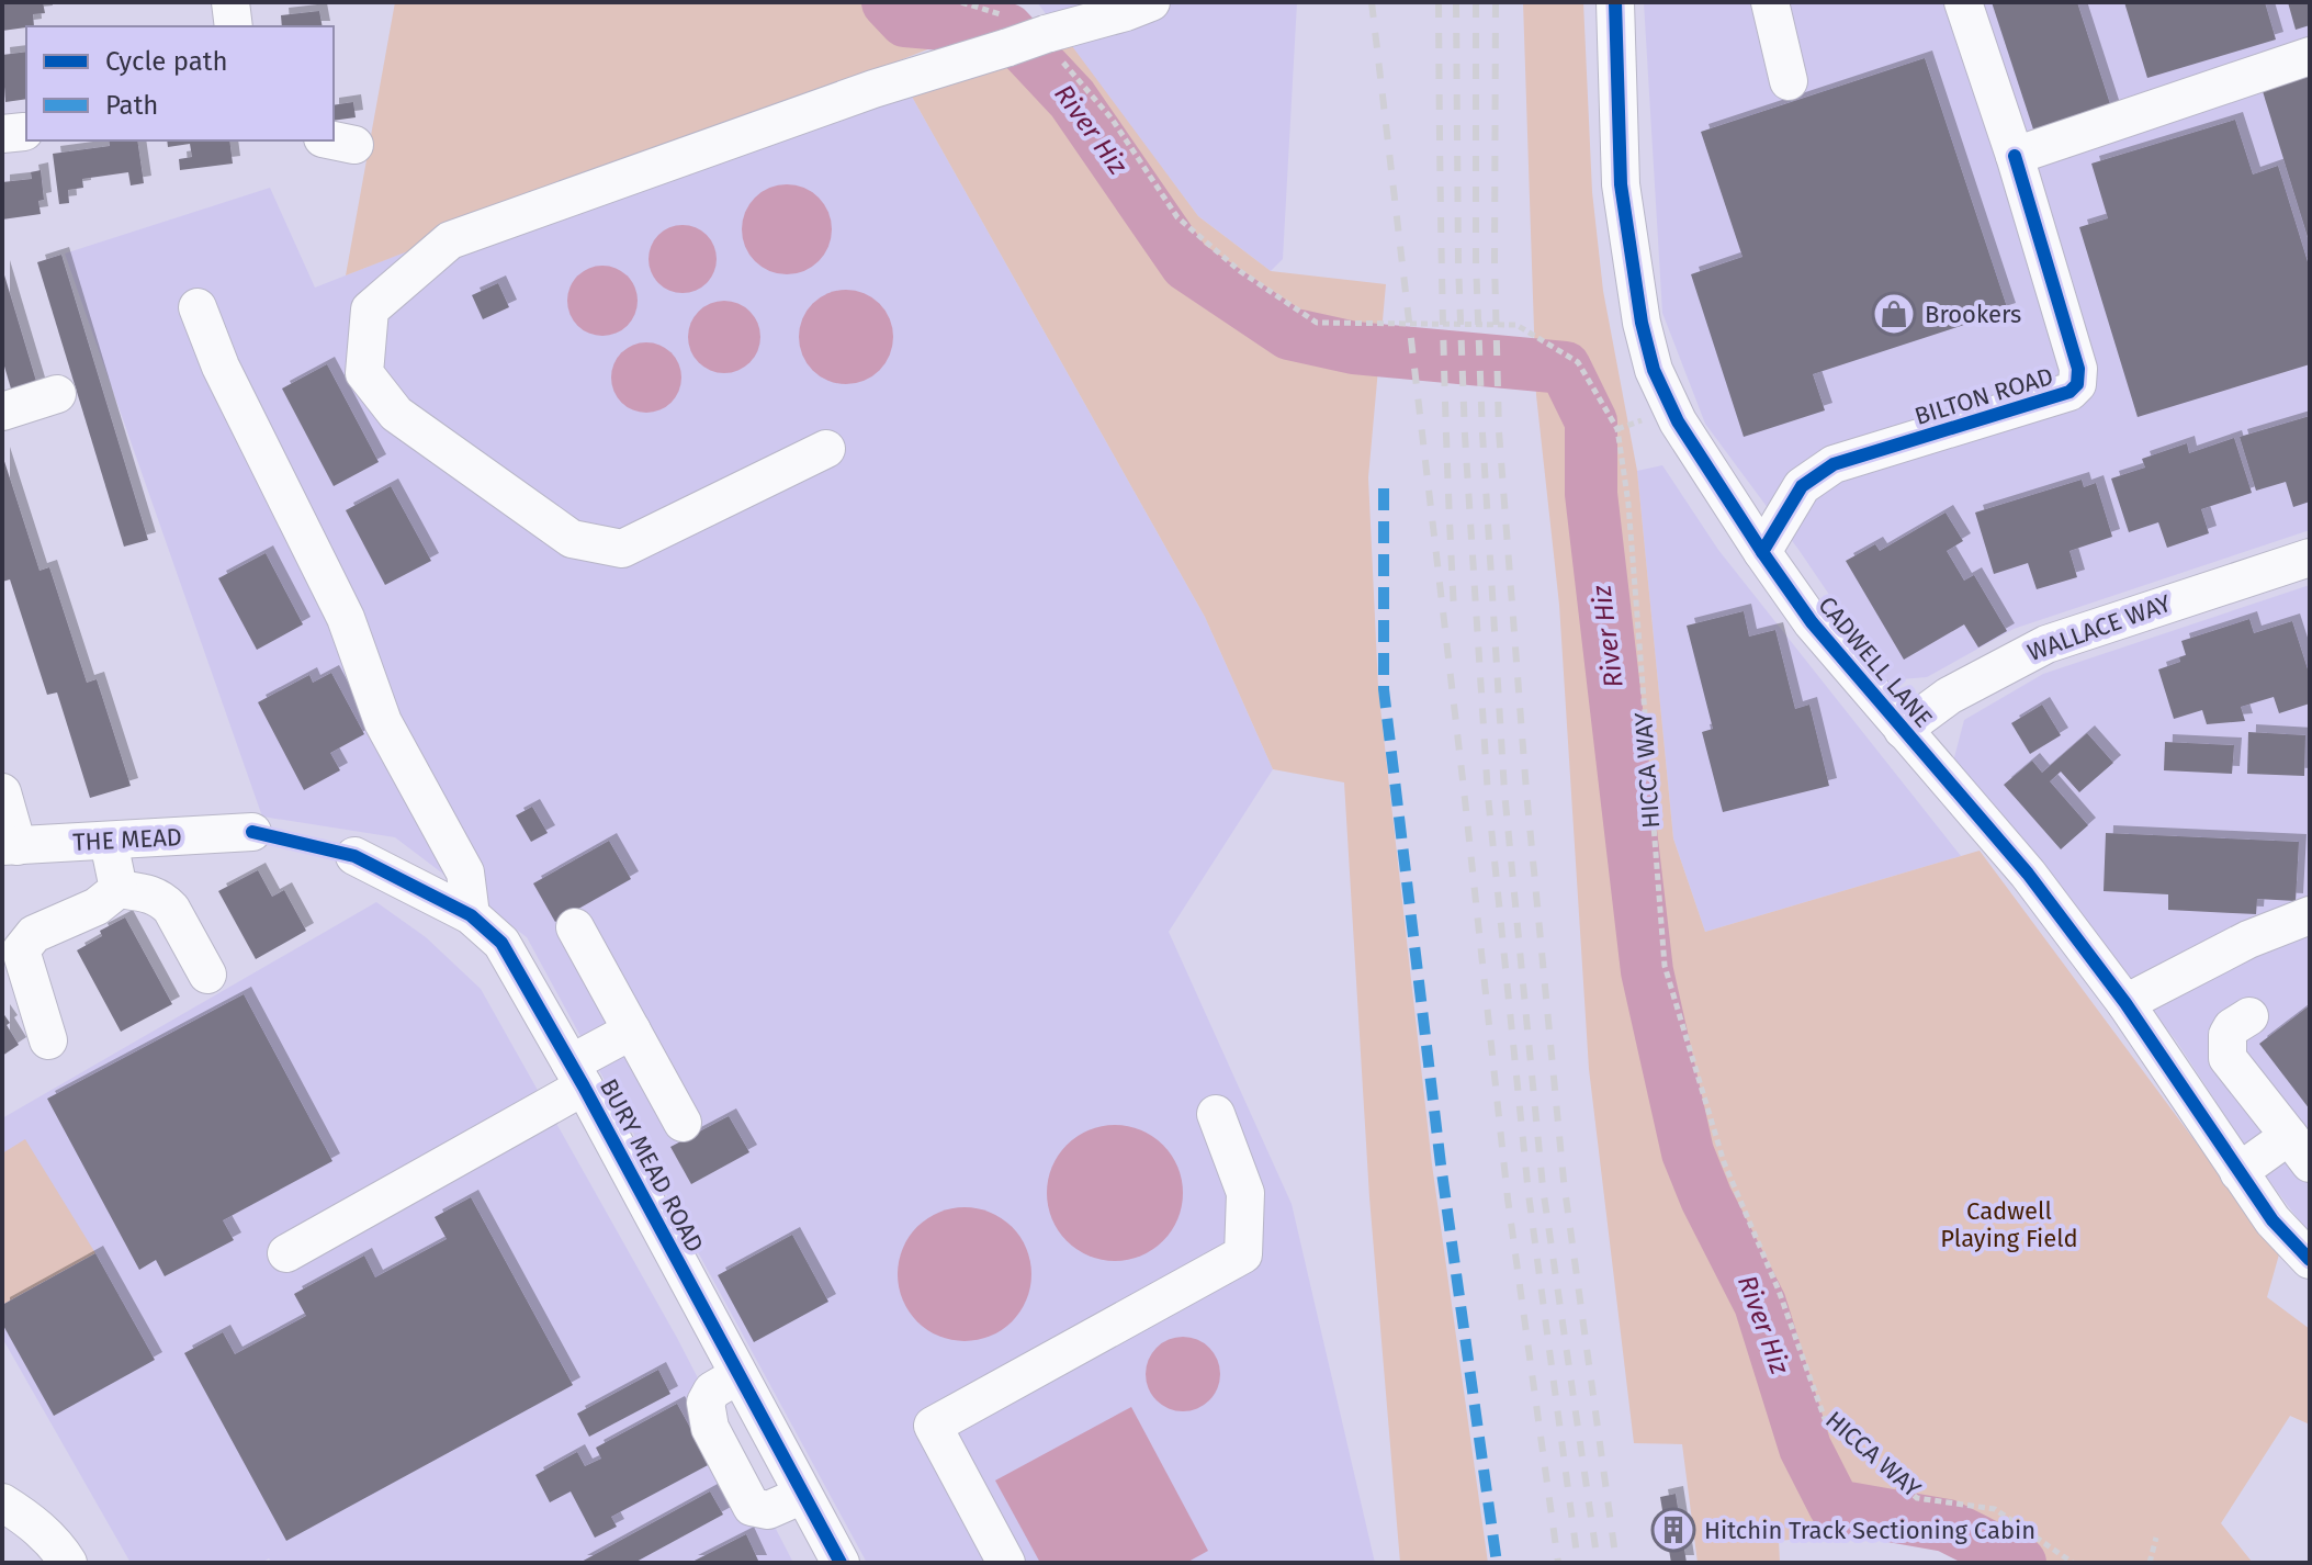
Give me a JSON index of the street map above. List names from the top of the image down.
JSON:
{
  "streets": {
    "street": [
      "BILTON ROAD",
      "WALLACE WAY",
      "CADWELL LANE",
      "THE MEAD",
      "BURY MEAD ROAD"
    ],
    "path": ["HICCA WAY"]
  },
  "crossings": [
    ["BILTON ROAD", "CADWELL LANE"],
    ["WALLACE WAY", "CADWELL LANE"]
  ],
  "water": ["River Hiz"],
  "parks": ["Cadwell Playing Field"],
  "places": {
    "shop": ["Brookers"],
    "building": ["Hitchin Track Sectioning Cabin"]
  },
  "legend": ["Cycle path", "Path"]
}
